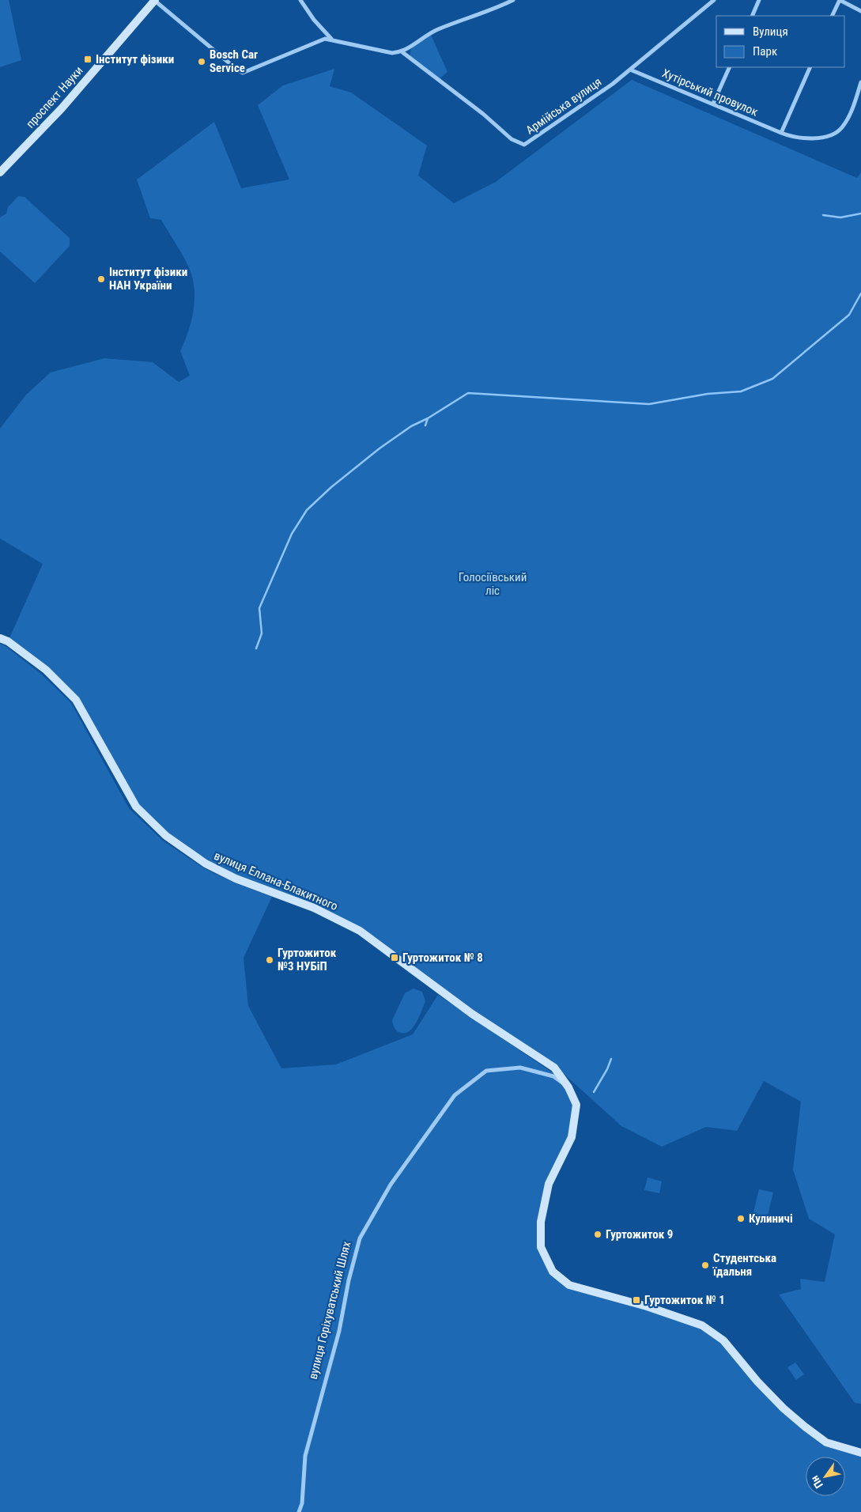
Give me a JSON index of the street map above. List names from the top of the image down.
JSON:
{
  "streets": {
    "street": [
      "Хутірський провулок",
      "проспект Науки",
      "Армійська вулиця",
      "вулиця Еллана-Блакитного",
      "вулиця Горіхуватський Шлях"
    ]
  },
  "crossings": [
    ["Хутірський провулок", "Армійська вулиця"],
    ["вулиця Еллана-Блакитного", "вулиця Горіхуватський Шлях"]
  ],
  "parks": ["Голосіївський ліс"],
  "places": {
    "transit": ["Інститут фізики", "Гуртожиток № 8", "Гуртожиток № 1"],
    "other": [
      "Bosch Car Service",
      "Інститут фізики НАН України",
      "Гуртожиток №3 НУБіП",
      "Кулиничі",
      "Гуртожиток 9",
      "Студентська їдальня"
    ]
  },
  "legend": ["Вулиця", "Парк"],
  "north": "bottom left"
}
